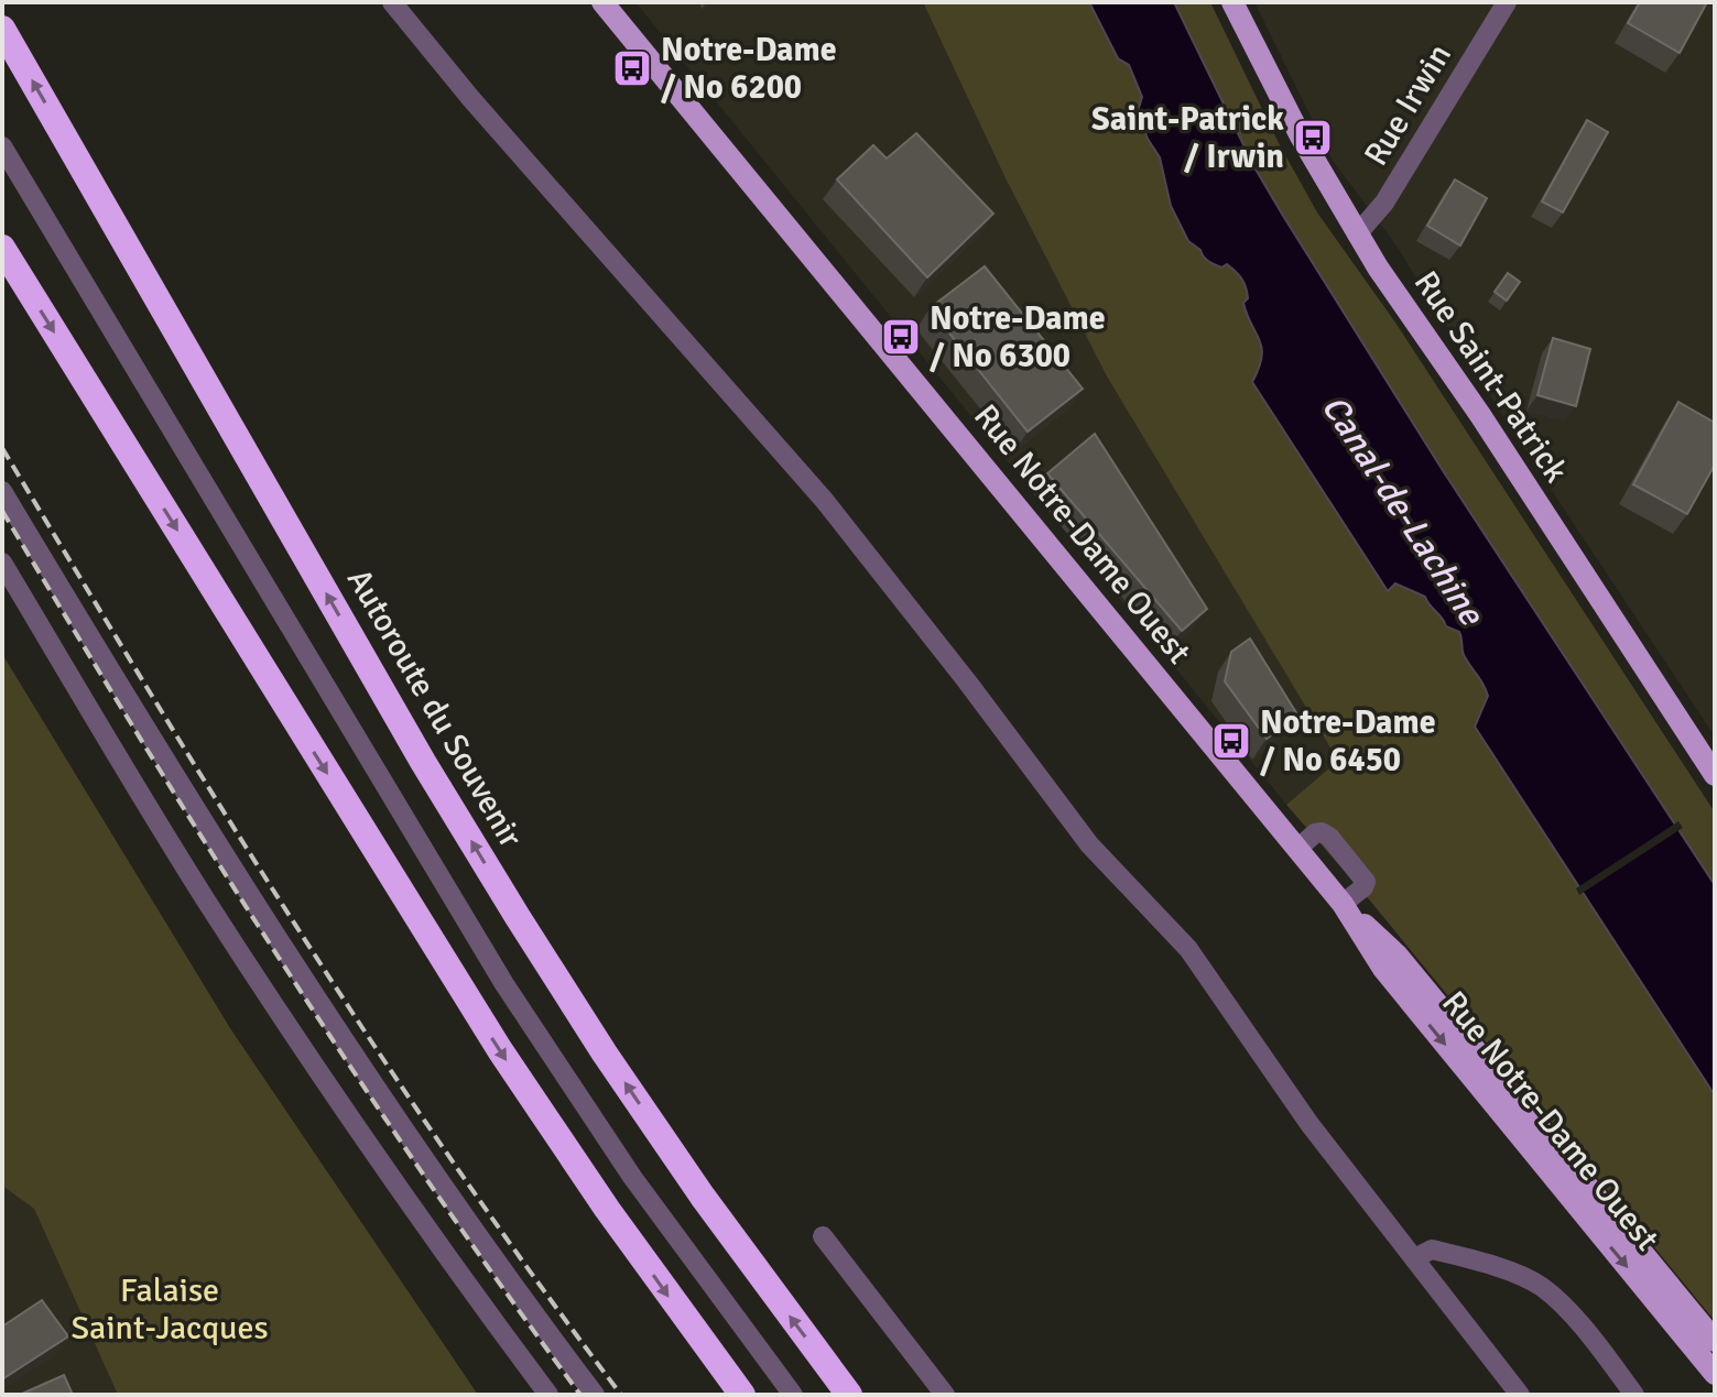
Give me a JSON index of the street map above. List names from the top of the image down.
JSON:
{
  "streets": {
    "highway": ["Autoroute du Souvenir"],
    "main road": ["Rue Saint-Patrick", "Rue Notre-Dame Ouest"],
    "street": ["Rue Irwin"]
  },
  "crossings": [
    ["Rue Irwin", "Rue Saint-Patrick"]
  ],
  "water": ["Canal-de-Lachine"],
  "parks": ["Falaise Saint-Jacques"],
  "places": {
    "bus stop": [
      "Notre-Dame / No 6200",
      "Saint-Patrick / Irwin",
      "Notre-Dame / No 6300",
      "Notre-Dame / No 6450"
    ]
  }
}
